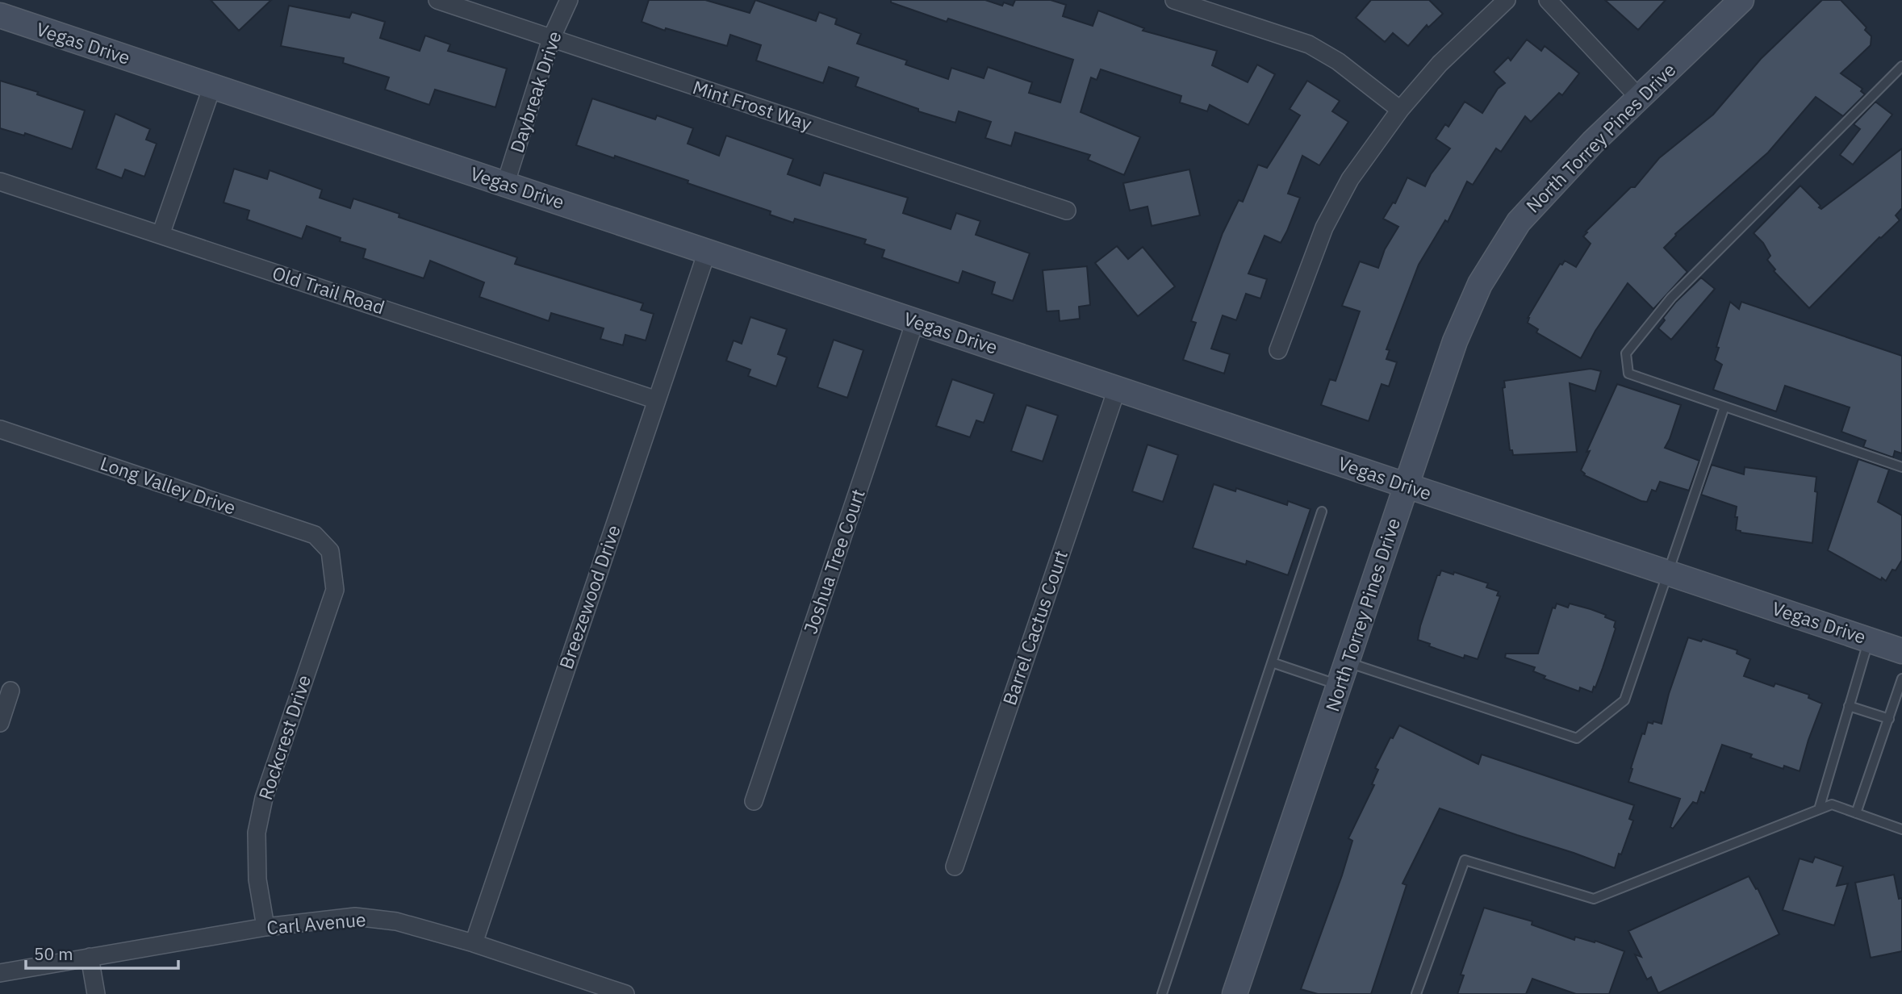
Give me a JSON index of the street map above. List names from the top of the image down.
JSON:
{
  "streets": {
    "main road": ["Vegas Drive", "North Torrey Pines Drive"],
    "street": [
      "Daybreak Drive",
      "Mint Frost Way",
      "Old Trail Road",
      "Long Valley Drive",
      "Joshua Tree Court",
      "Breezewood Drive",
      "Barrel Cactus Court",
      "Rockcrest Drive",
      "Carl Avenue"
    ]
  },
  "crossings": [
    ["Vegas Drive", "Daybreak Drive"],
    ["Vegas Drive", "North Torrey Pines Drive"],
    ["Vegas Drive", "Joshua Tree Court"],
    ["Vegas Drive", "Breezewood Drive"],
    ["Vegas Drive", "Barrel Cactus Court"],
    ["Daybreak Drive", "Mint Frost Way"],
    ["Old Trail Road", "Breezewood Drive"],
    ["Long Valley Drive", "Rockcrest Drive"],
    ["Breezewood Drive", "Carl Avenue"],
    ["Rockcrest Drive", "Carl Avenue"]
  ],
  "scale_bar": "50 m"
}
